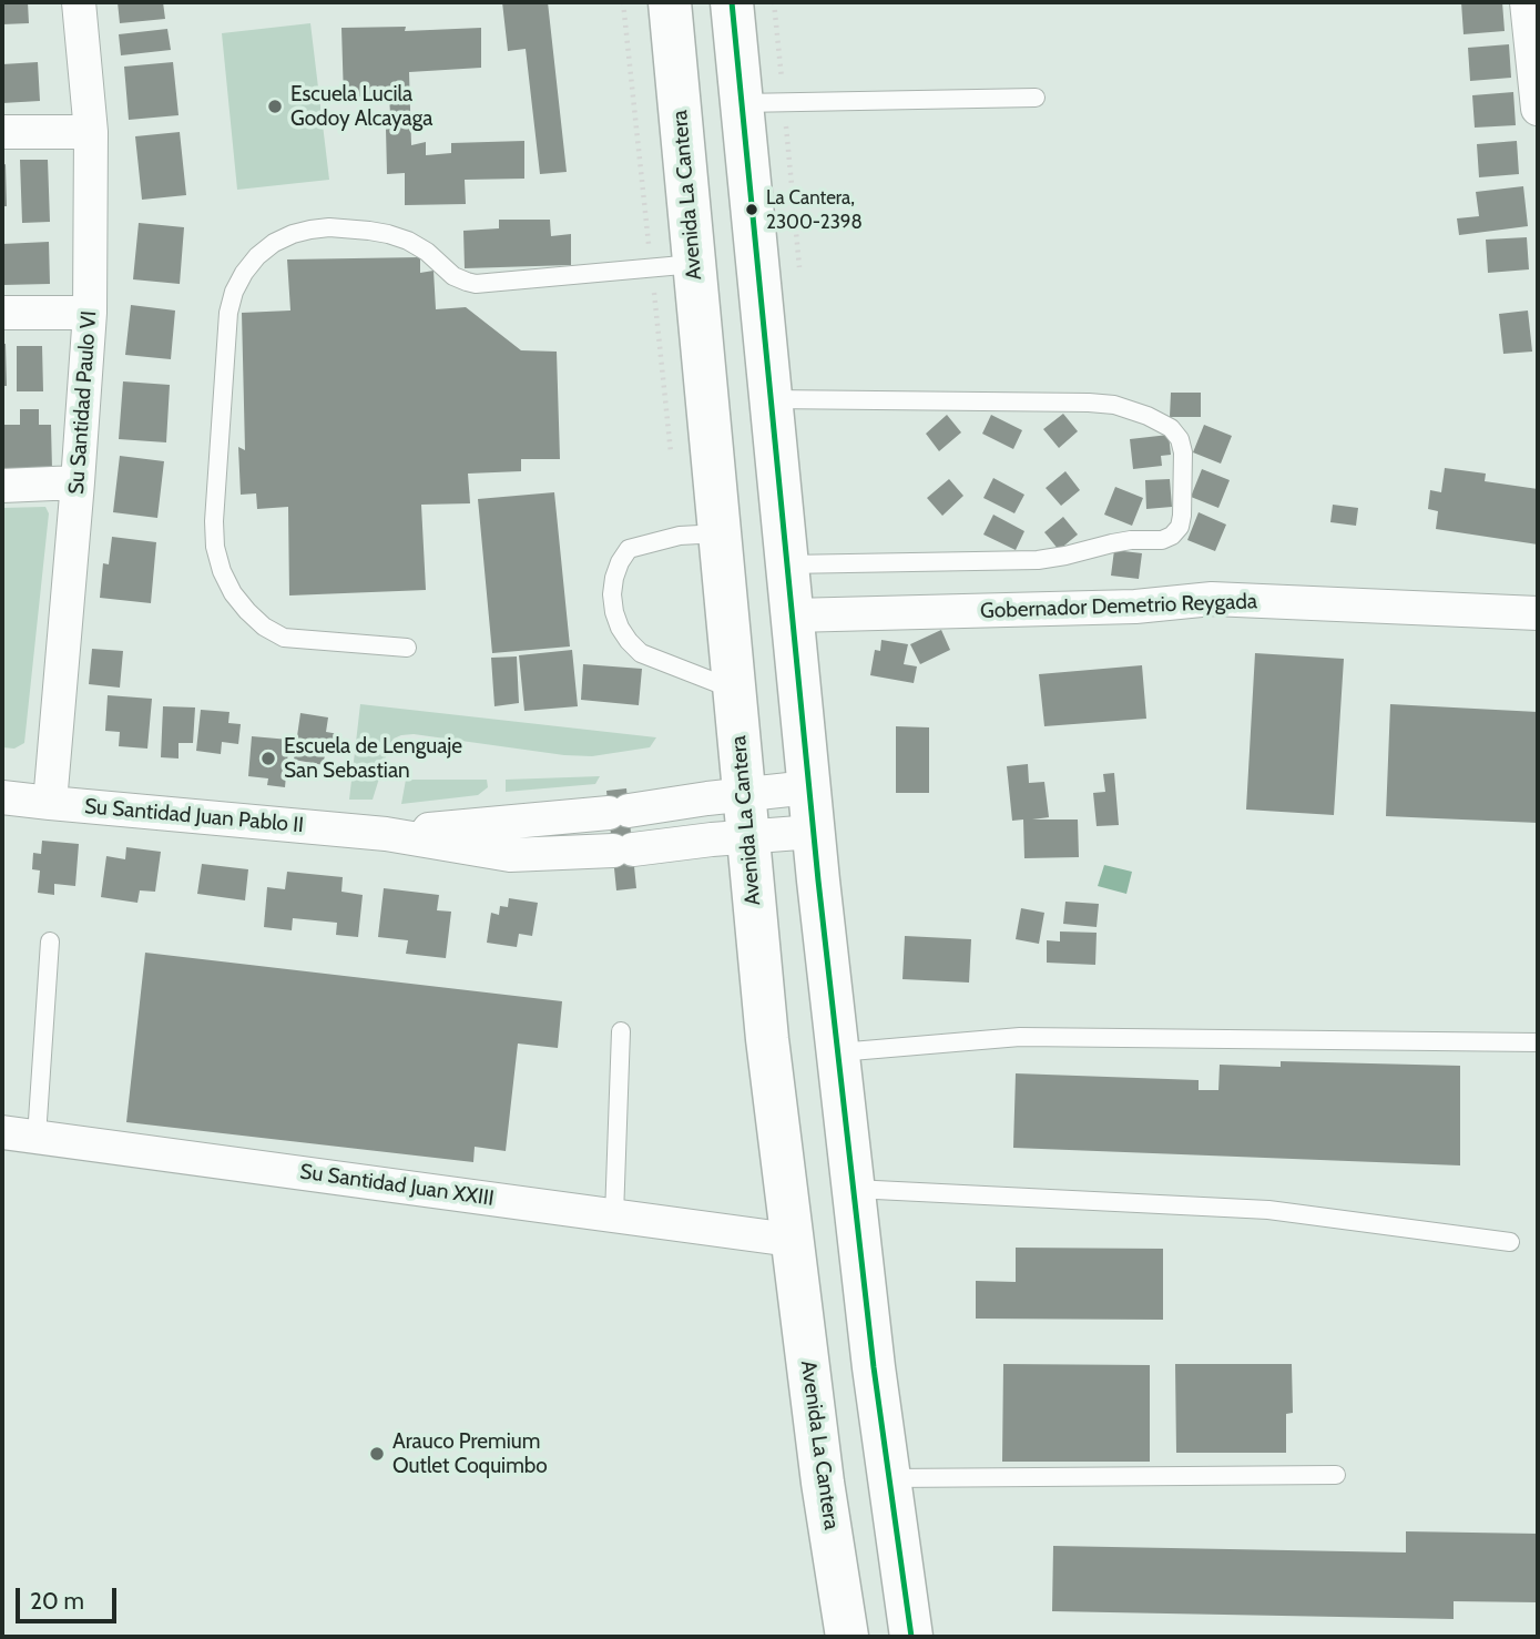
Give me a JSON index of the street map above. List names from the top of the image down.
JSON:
{
  "streets": {
    "highway": ["Avenida La Cantera"],
    "street": [
      "Su Santidad Paulo VI",
      "Gobernador Demetrio Reygada",
      "Su Santidad Juan Pablo II",
      "Su Santidad Juan XXIII"
    ]
  },
  "crossings": [
    ["Avenida La Cantera", "Su Santidad Juan Pablo II"],
    ["Avenida La Cantera", "Su Santidad Juan XXIII"],
    ["Su Santidad Paulo VI", "Su Santidad Juan Pablo II"]
  ],
  "places": [
    "Escuela Lucila Godoy Alcayaga",
    "La Cantera, 2300-2398",
    "Escuela de Lenguaje San Sebastian",
    "Arauco Premium Outlet Coquimbo"
  ],
  "scale_bar": "20 m"
}
